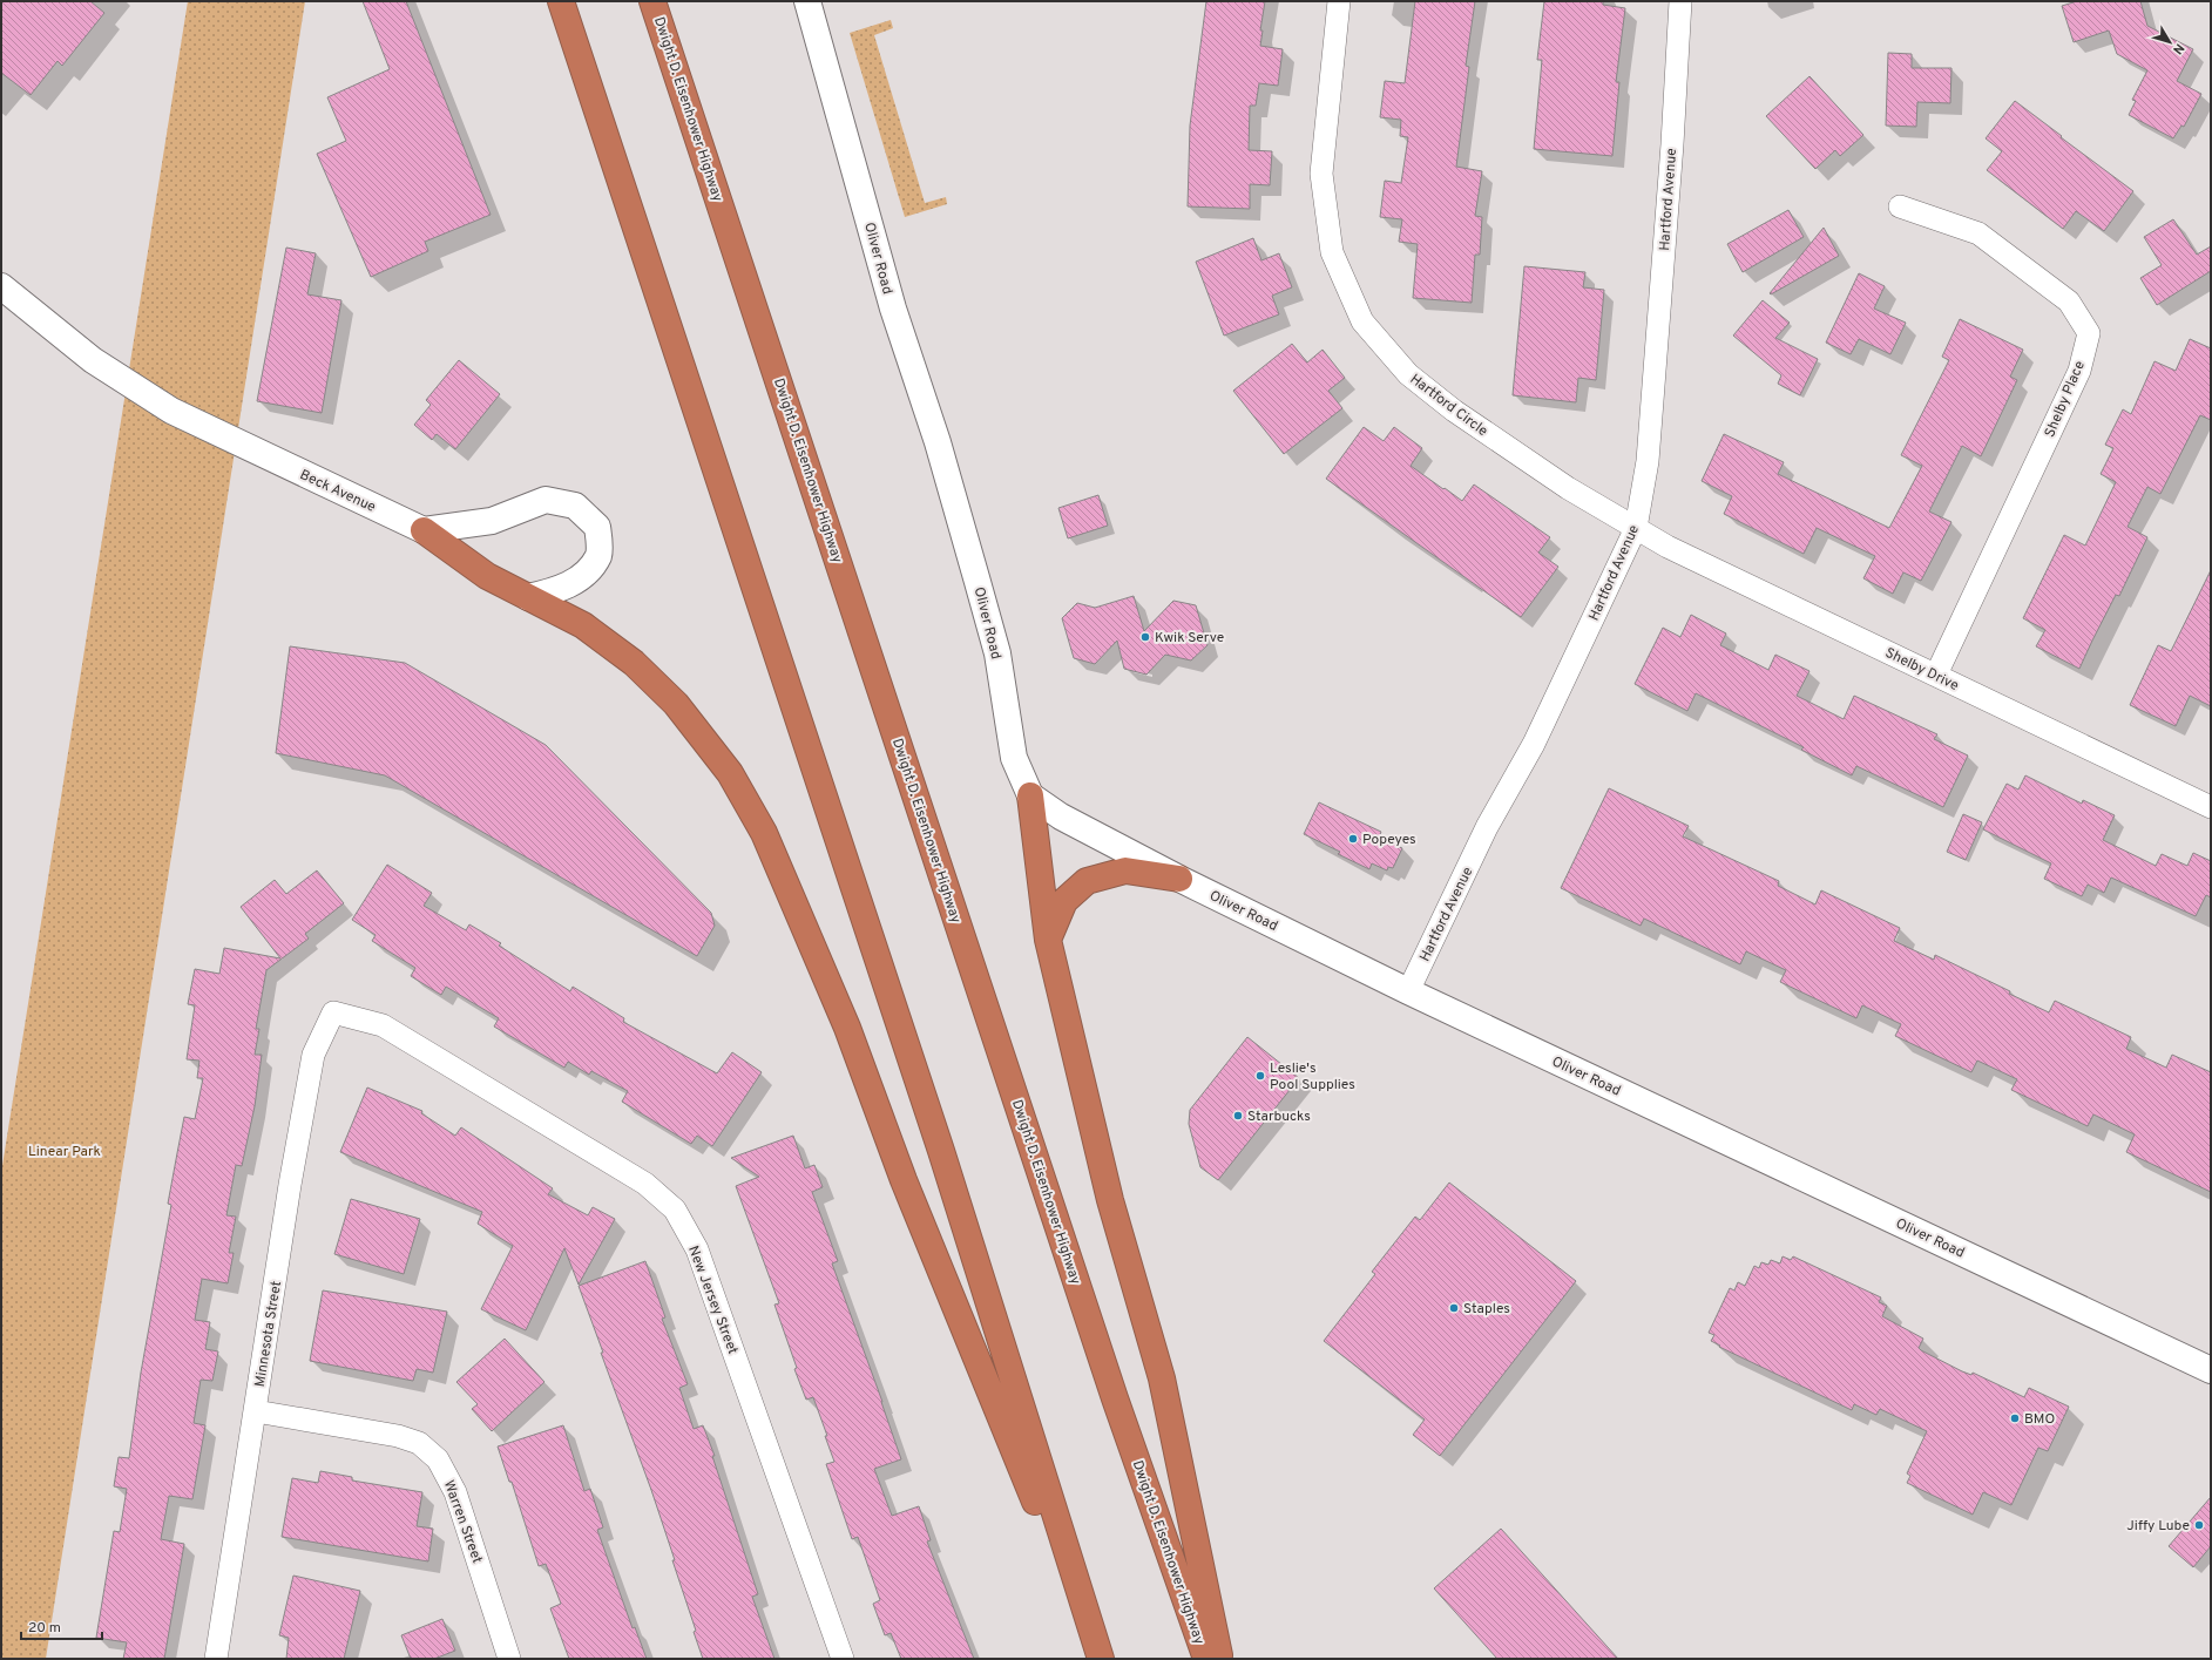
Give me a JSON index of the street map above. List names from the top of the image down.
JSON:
{
  "streets": {
    "highway": ["Dwight D. Eisenhower Highway"],
    "main road": ["Oliver Road", "Beck Avenue"],
    "street": [
      "Hartford Avenue",
      "Shelby Place",
      "Hartford Circle",
      "Shelby Drive",
      "New Jersey Street",
      "Minnesota Street",
      "Warren Street"
    ]
  },
  "crossings": [
    ["Hartford Avenue", "Oliver Road"],
    ["Hartford Avenue", "Hartford Circle"],
    ["Hartford Avenue", "Shelby Drive"],
    ["Shelby Place", "Shelby Drive"],
    ["Hartford Circle", "Shelby Drive"],
    ["New Jersey Street", "Minnesota Street"],
    ["Minnesota Street", "Warren Street"]
  ],
  "parks": ["Linear Park"],
  "places": [
    "Kwik Serve",
    "Popeyes",
    "Leslie's Pool Supplies",
    "Starbucks",
    "Staples",
    "BMO",
    "Jiffy Lube"
  ],
  "scale_bar": "20 m",
  "north": "bottom right"
}
